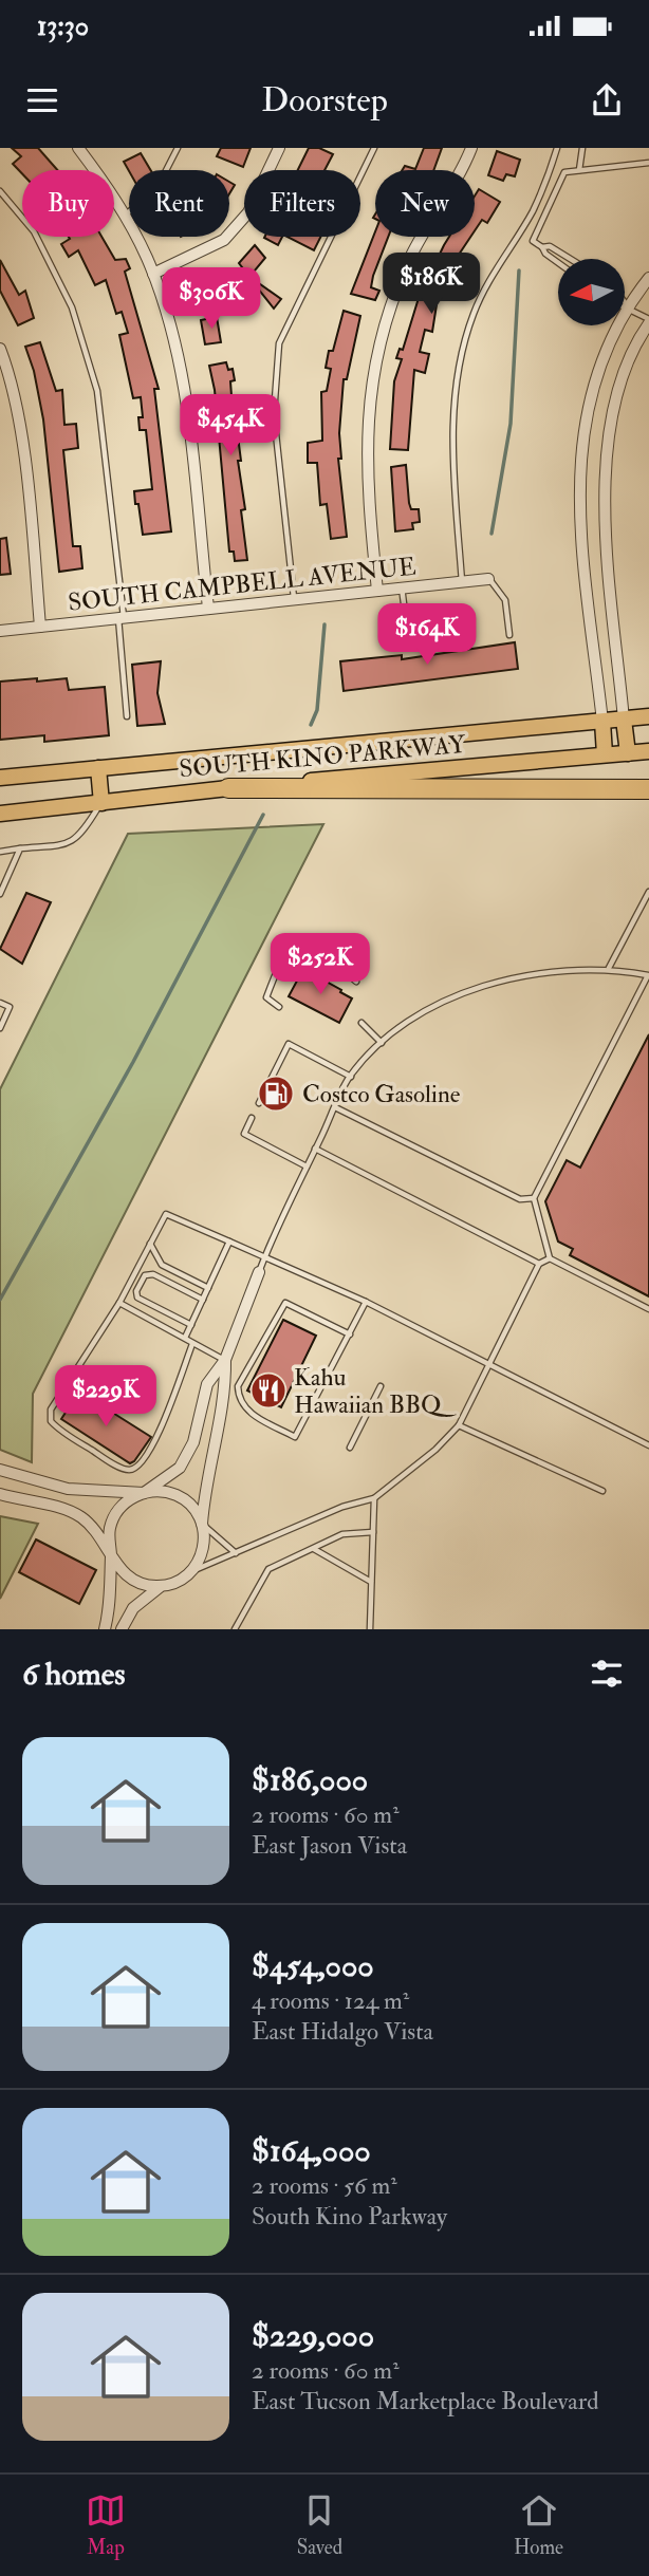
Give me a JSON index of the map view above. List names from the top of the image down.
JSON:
{
  "streets": {
    "main road": ["SOUTH KINO PARKWAY"],
    "street": ["SOUTH CAMPBELL AVENUE"]
  },
  "places": {
    "fuel station": ["Costco Gasoline"],
    "restaurant": ["Kahu Hawaiian BBQ"]
  },
  "north": "left",
  "page": {
    "status": "13:30",
    "header": "Doorstep",
    "chip": [
      "Buy",
      "Rent",
      "Filters",
      "New"
    ],
    "price": [
      "$186K",
      "$306K",
      "$454K",
      "$164K",
      "$252K",
      "$229K"
    ],
    "heading": "6 homes",
    "list": [
      {
        "name": "$186,000",
        "note": "2 rooms · 60 m² · East Jason Vista"
      },
      {
        "name": "$454,000",
        "note": "4 rooms · 124 m² · East Hidalgo Vista"
      },
      {
        "name": "$164,000",
        "note": "2 rooms · 56 m² · South Kino Parkway"
      },
      {
        "name": "$229,000",
        "note": "2 rooms · 60 m² · East Tucson Marketplace Boulevard"
      }
    ],
    "tabs": ["Map", "Saved", "Home"]
  }
}
